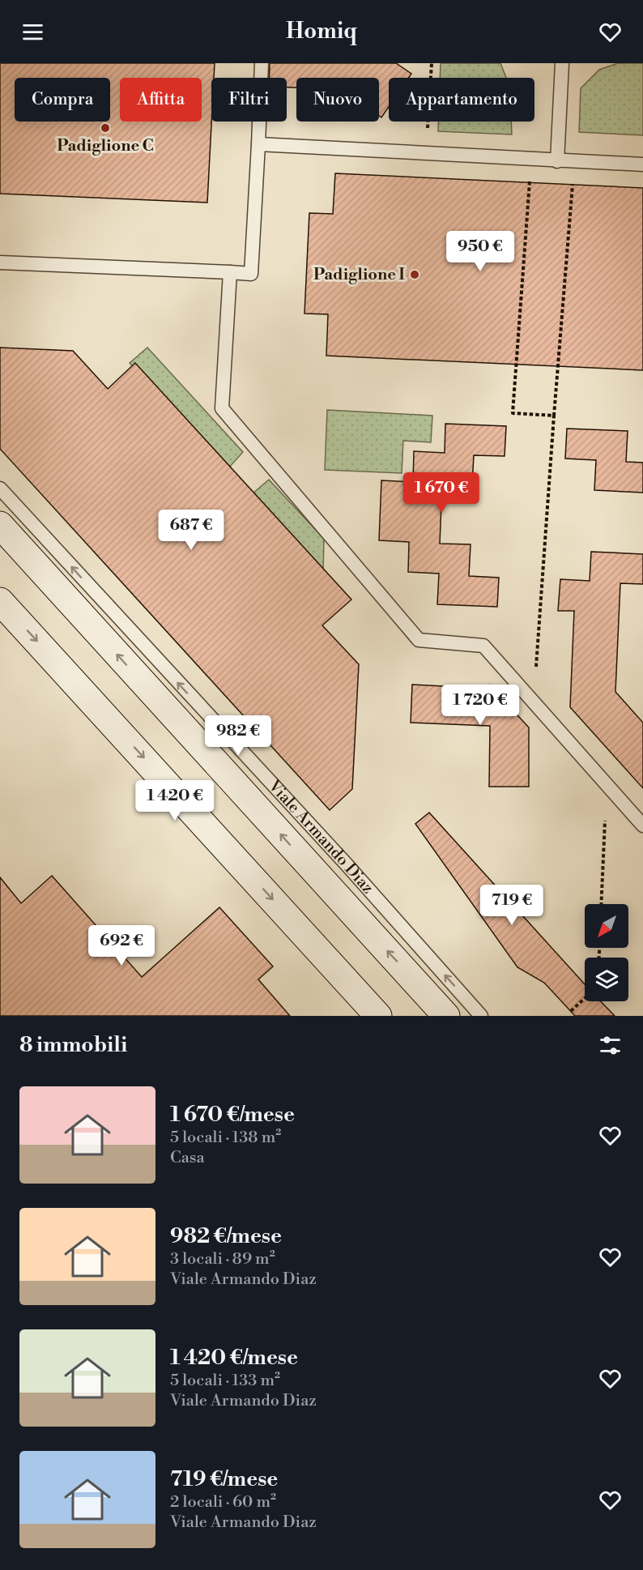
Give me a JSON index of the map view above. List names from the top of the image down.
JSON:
{
  "streets": {
    "main road": ["Viale Armando Diaz"]
  },
  "one_way": ["Viale Armando Diaz"],
  "places": ["Padiglione C", "Padiglione I"],
  "north": "bottom left",
  "page": {
    "header": "Homiq",
    "chip": [
      "Compra",
      "Affitta",
      "Filtri",
      "Nuovo",
      "Appartamento"
    ],
    "price": [
      "950 €",
      "1 670 €",
      "687 €",
      "1 720 €",
      "982 €",
      "1 420 €",
      "719 €",
      "692 €"
    ],
    "heading": "8 immobili",
    "list": [
      {
        "name": "1 670 €/mese",
        "note": "5 locali · 138 m² · Casa"
      },
      {
        "name": "982 €/mese",
        "note": "3 locali · 89 m² · Viale Armando Diaz"
      },
      {
        "name": "1 420 €/mese",
        "note": "5 locali · 133 m² · Viale Armando Diaz"
      },
      {
        "name": "719 €/mese",
        "note": "2 locali · 60 m² · Viale Armando Diaz"
      }
    ]
  }
}
